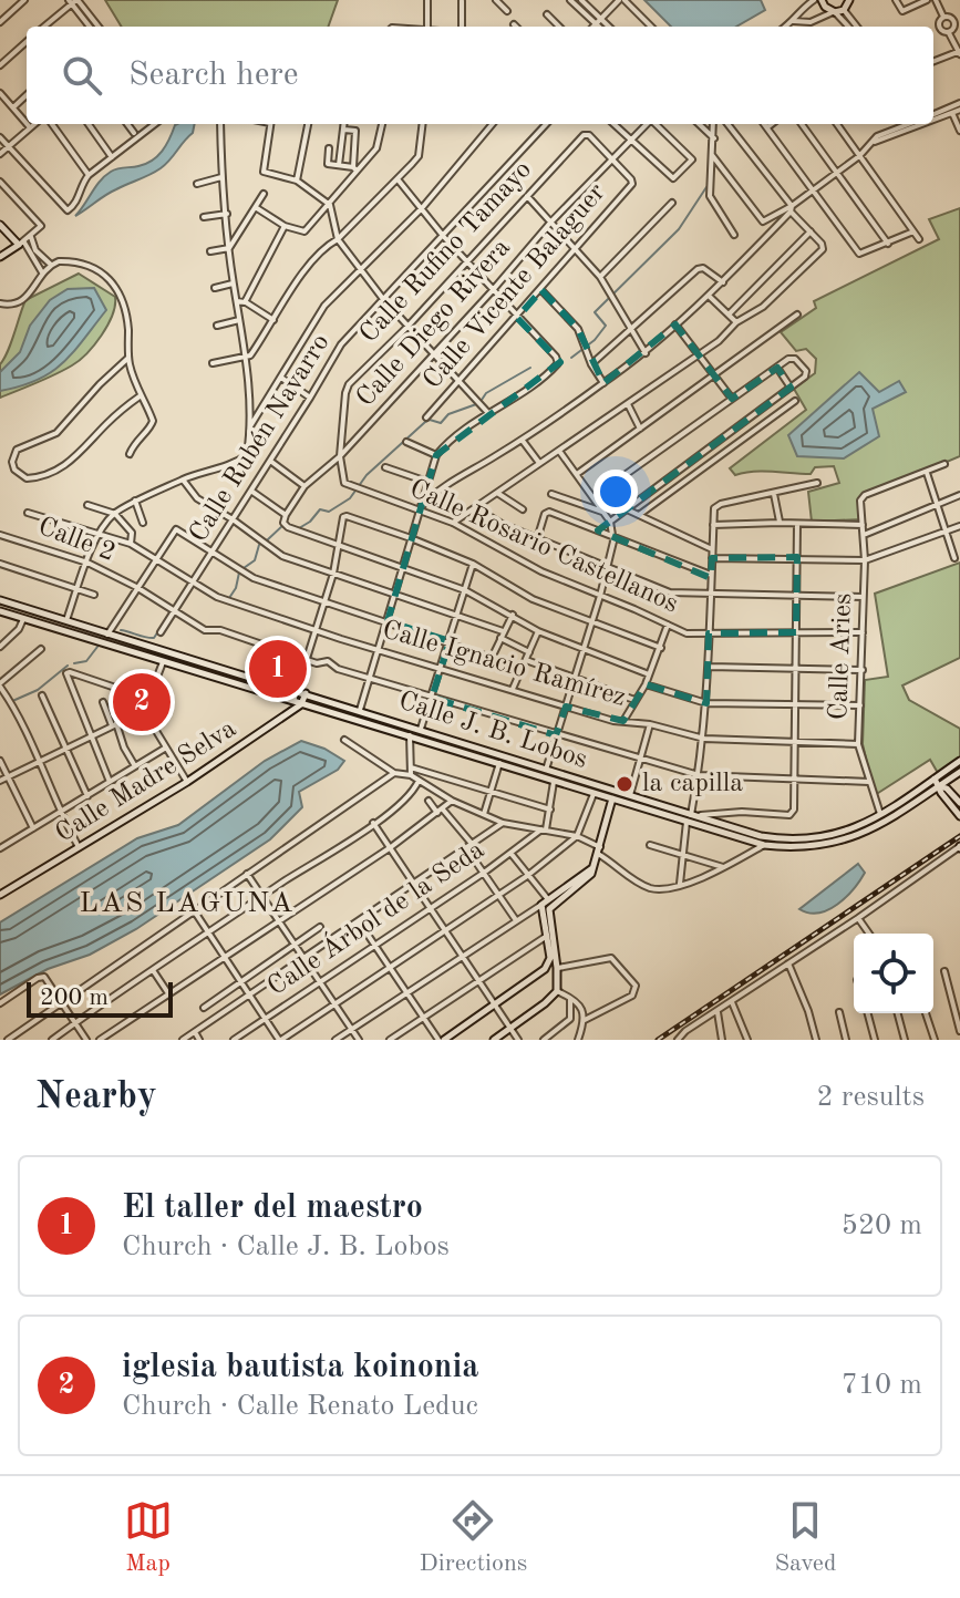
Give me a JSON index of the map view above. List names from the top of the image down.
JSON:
{
  "streets": {
    "main road": ["Calle J. B. Lobos", "Calle Madre Selva"],
    "street": [
      "Calle Rufino Tamayo",
      "Calle Vicente Balaguer",
      "Calle Diego Rivera",
      "Calle Rubén Navarro",
      "Calle 2",
      "Calle Rosario Castellanos",
      "Calle Aries",
      "Calle Ignacio Ramírez",
      "Calle Árbol de la Seda"
    ]
  },
  "crossings": [
    ["Calle Rufino Tamayo", "Calle Vicente Balaguer"],
    ["Calle Rufino Tamayo", "Calle Diego Rivera"],
    ["Calle Rufino Tamayo", "Calle Rosario Castellanos"],
    ["Calle Vicente Balaguer", "Calle Diego Rivera"],
    ["Calle Diego Rivera", "Calle Rosario Castellanos"],
    ["Calle Rubén Navarro", "Calle 2"],
    ["Calle Rubén Navarro", "Calle Ignacio Ramírez"],
    ["Calle 2", "Calle Aries"],
    ["Calle Rosario Castellanos", "Calle Aries"],
    ["Calle Aries", "Calle Ignacio Ramírez"],
    ["Calle Aries", "Calle J. B. Lobos"],
    ["Calle J. B. Lobos", "Calle Madre Selva"]
  ],
  "districts": ["LAS LAGUNA"],
  "places": ["la capilla"],
  "scale_bar": "200 m",
  "page": {
    "search": "Search here",
    "pins": ["1", "2"],
    "scale": "200 m",
    "heading": ["Nearby", "2 results"],
    "list": [
      {
        "mark": "1",
        "name": "El taller del maestro",
        "note": "Church · Calle J. B. Lobos",
        "value": "520 m"
      },
      {
        "mark": "2",
        "name": "iglesia bautista koinonia",
        "note": "Church · Calle Renato Leduc",
        "value": "710 m"
      }
    ],
    "nav": ["Map", "Directions", "Saved"]
  }
}
